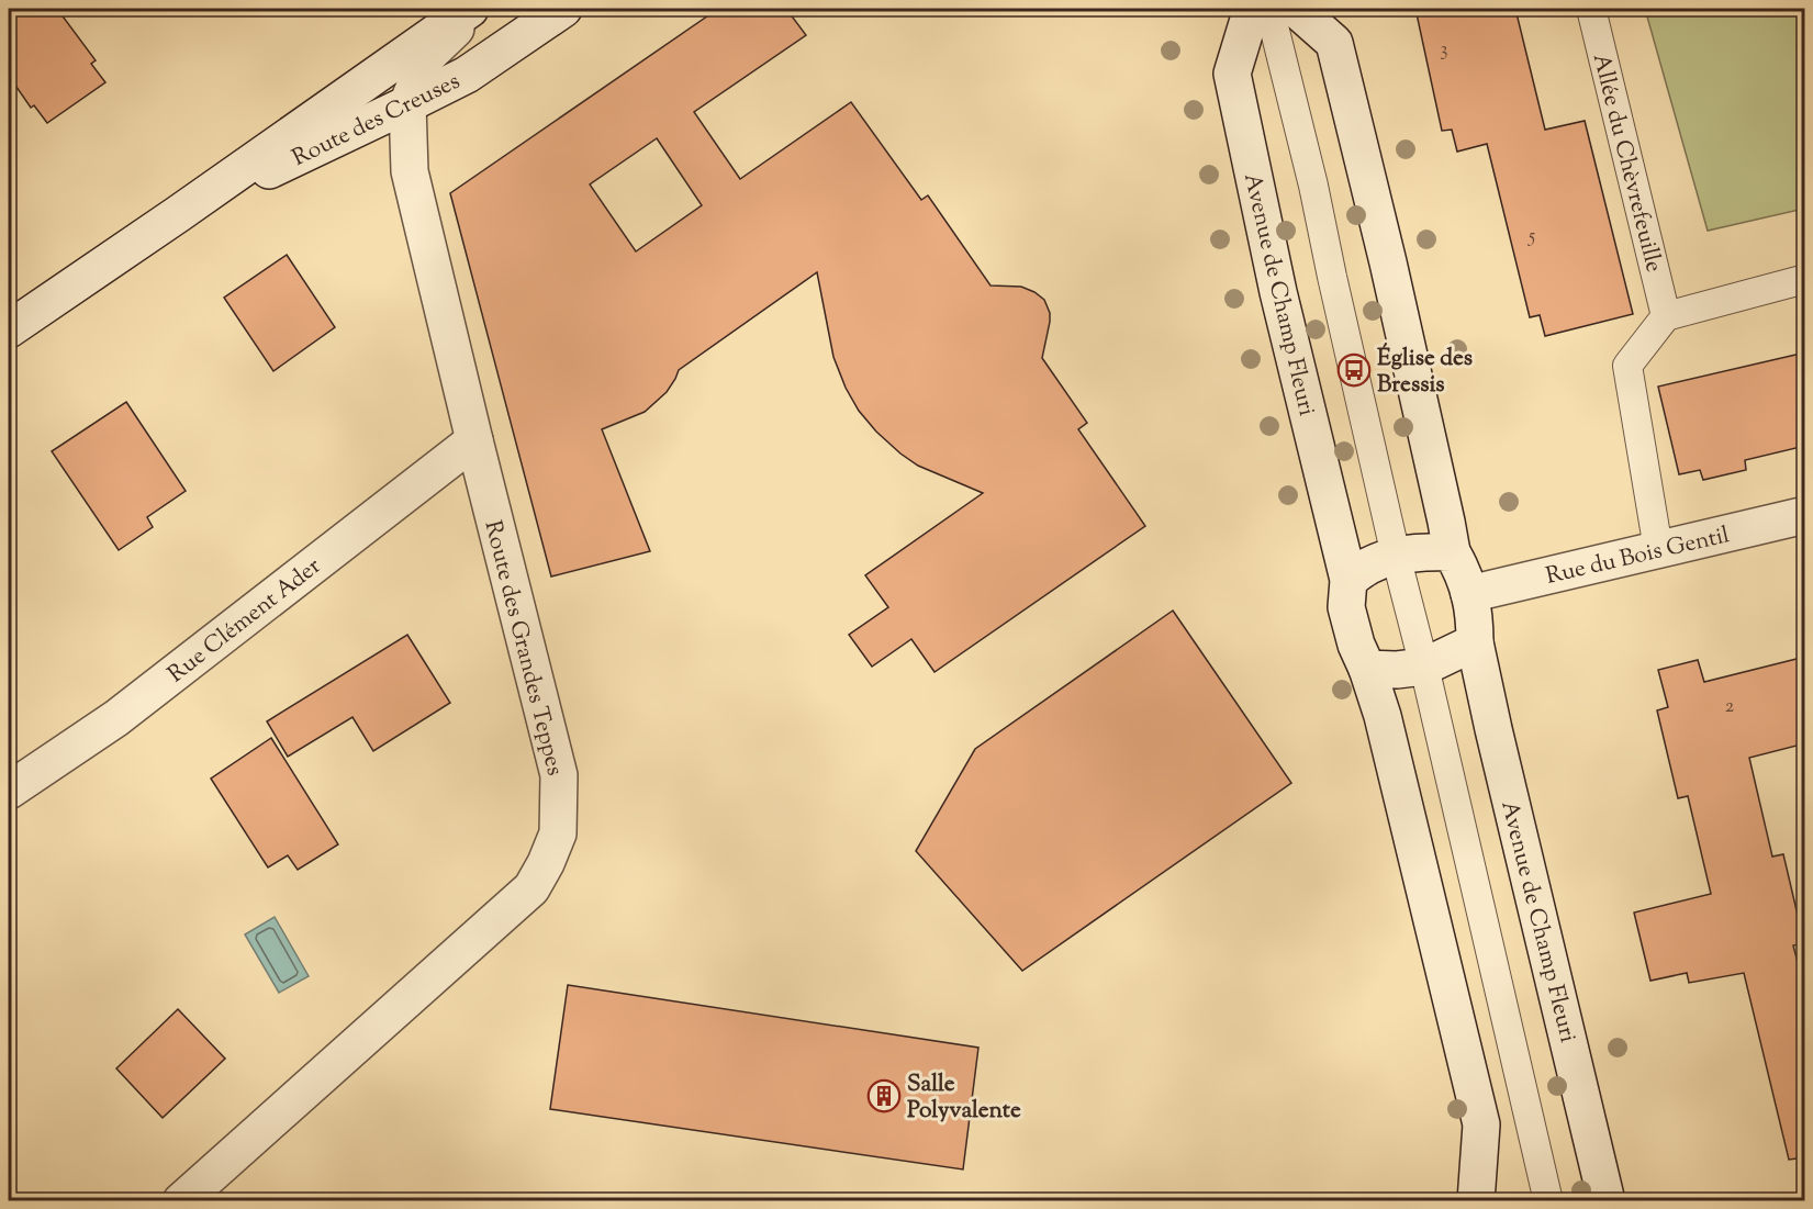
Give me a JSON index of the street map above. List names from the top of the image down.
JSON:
{
  "streets": {
    "street": [
      "Route des Creuses",
      "Avenue de Champ Fleuri",
      "Rue du Bois Gentil",
      "Rue Clément Ader",
      "Route des Grandes Teppes"
    ],
    "lane": ["Allée du Chèvrefeuille"]
  },
  "crossings": [
    ["Route des Creuses", "Route des Grandes Teppes"],
    ["Avenue de Champ Fleuri", "Rue du Bois Gentil"],
    ["Rue Clément Ader", "Route des Grandes Teppes"]
  ],
  "places": {
    "bus stop": ["Église des Bressis"],
    "building": ["Salle Polyvalente"]
  },
  "house_numbers": ["3", "5", "2"]
}
